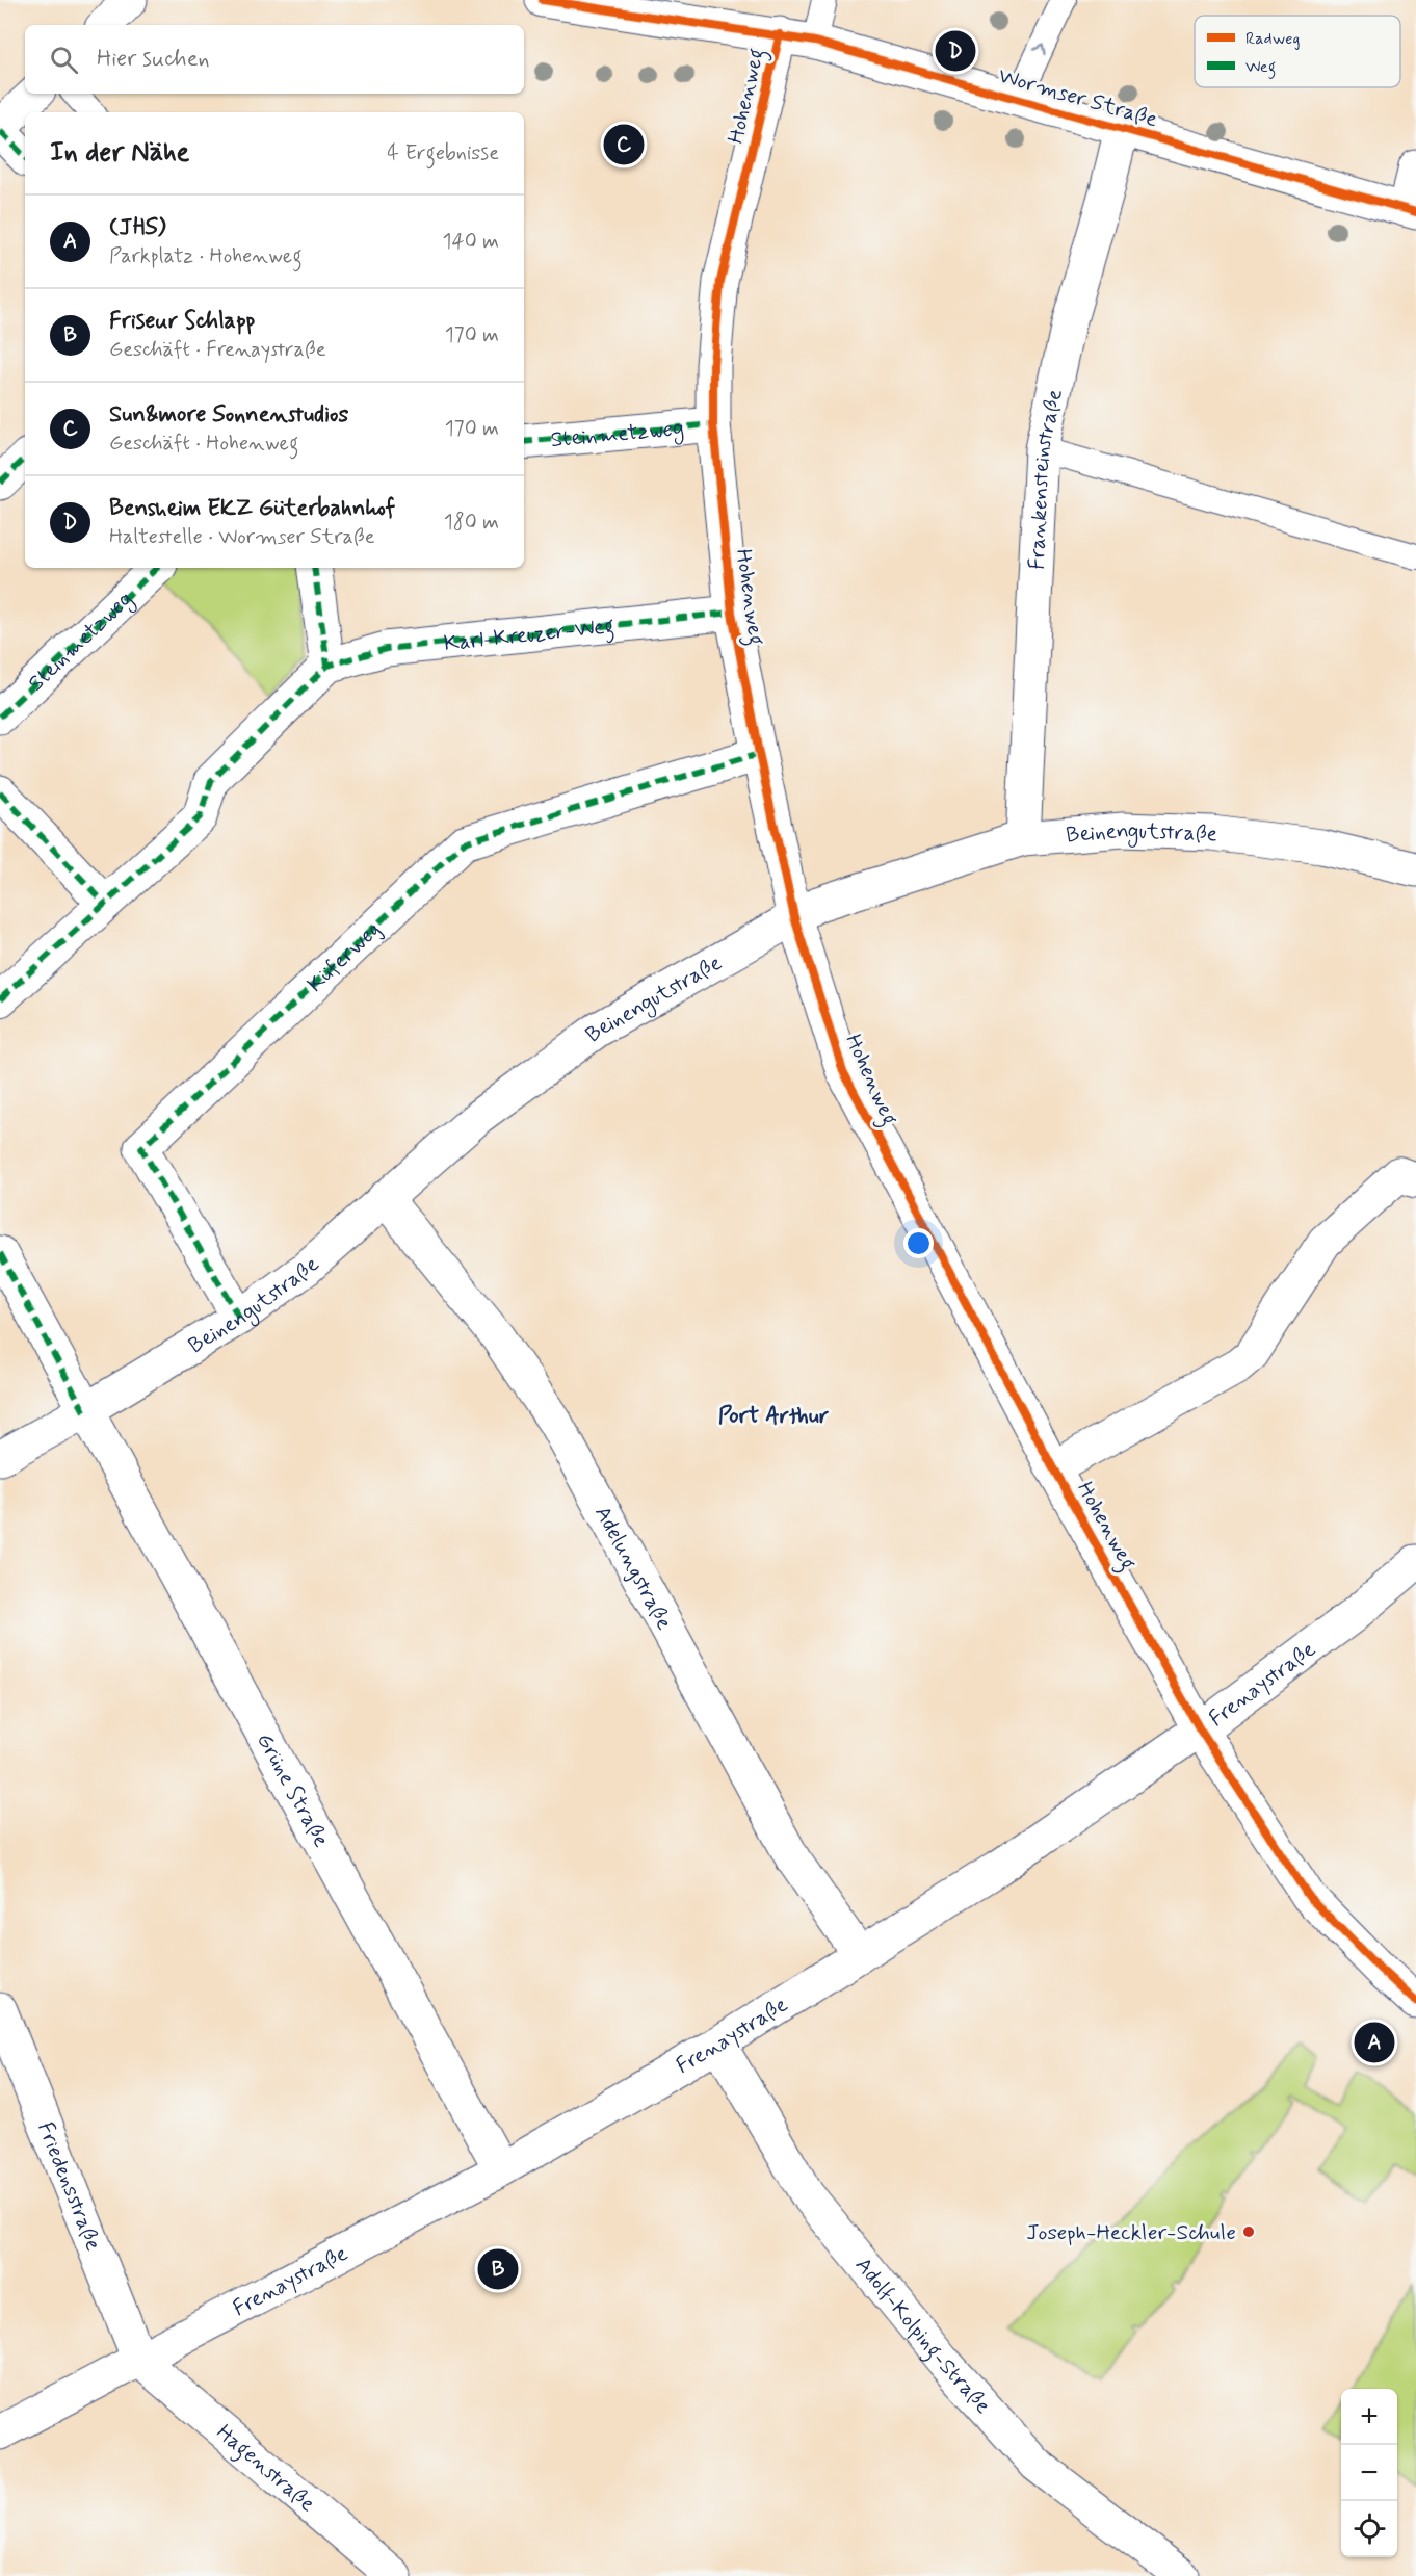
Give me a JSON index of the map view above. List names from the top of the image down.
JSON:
{
  "streets": {
    "street": [
      "Hohenweg",
      "Wormser Straße",
      "Steinmetzweg",
      "Frankensteinstraße",
      "Karl-Kreuzer-Weg",
      "Beinengutstraße",
      "Küferweg",
      "Adelungstraße",
      "Frenaystraße",
      "Grüne Straße",
      "Friedensstraße",
      "Adolf-Kolping-Straße",
      "Hagenstraße"
    ]
  },
  "crossings": [
    ["Hohenweg", "Wormser Straße"],
    ["Hohenweg", "Steinmetzweg"],
    ["Hohenweg", "Karl-Kreuzer-Weg"],
    ["Hohenweg", "Beinengutstraße"],
    ["Hohenweg", "Küferweg"],
    ["Hohenweg", "Frenaystraße"],
    ["Wormser Straße", "Frankensteinstraße"],
    ["Frankensteinstraße", "Beinengutstraße"],
    ["Beinengutstraße", "Küferweg"],
    ["Beinengutstraße", "Adelungstraße"],
    ["Beinengutstraße", "Grüne Straße"],
    ["Adelungstraße", "Frenaystraße"],
    ["Frenaystraße", "Grüne Straße"],
    ["Frenaystraße", "Friedensstraße"],
    ["Frenaystraße", "Adolf-Kolping-Straße"],
    ["Frenaystraße", "Hagenstraße"],
    ["Friedensstraße", "Hagenstraße"]
  ],
  "districts": ["Port Arthur"],
  "places": ["Joseph-Heckler-Schule"],
  "legend": ["Radweg", "Weg"],
  "page": {
    "search": "Hier suchen",
    "pins": [
      "D",
      "C",
      "A",
      "B"
    ],
    "heading": ["In der Nähe", "4 Ergebnisse"],
    "list": [
      {
        "mark": "A",
        "name": "(JHS)",
        "note": "Parkplatz · Hohenweg",
        "value": "140 m"
      },
      {
        "mark": "B",
        "name": "Friseur Schlapp",
        "note": "Geschäft · Frenaystraße",
        "value": "170 m"
      },
      {
        "mark": "C",
        "name": "Sun&more Sonnenstudios",
        "note": "Geschäft · Hohenweg",
        "value": "170 m"
      },
      {
        "mark": "D",
        "name": "Bensheim EKZ Güterbahnhof",
        "note": "Haltestelle · Wormser Straße",
        "value": "180 m"
      }
    ],
    "map_buttons": ["+", "−"]
  }
}
